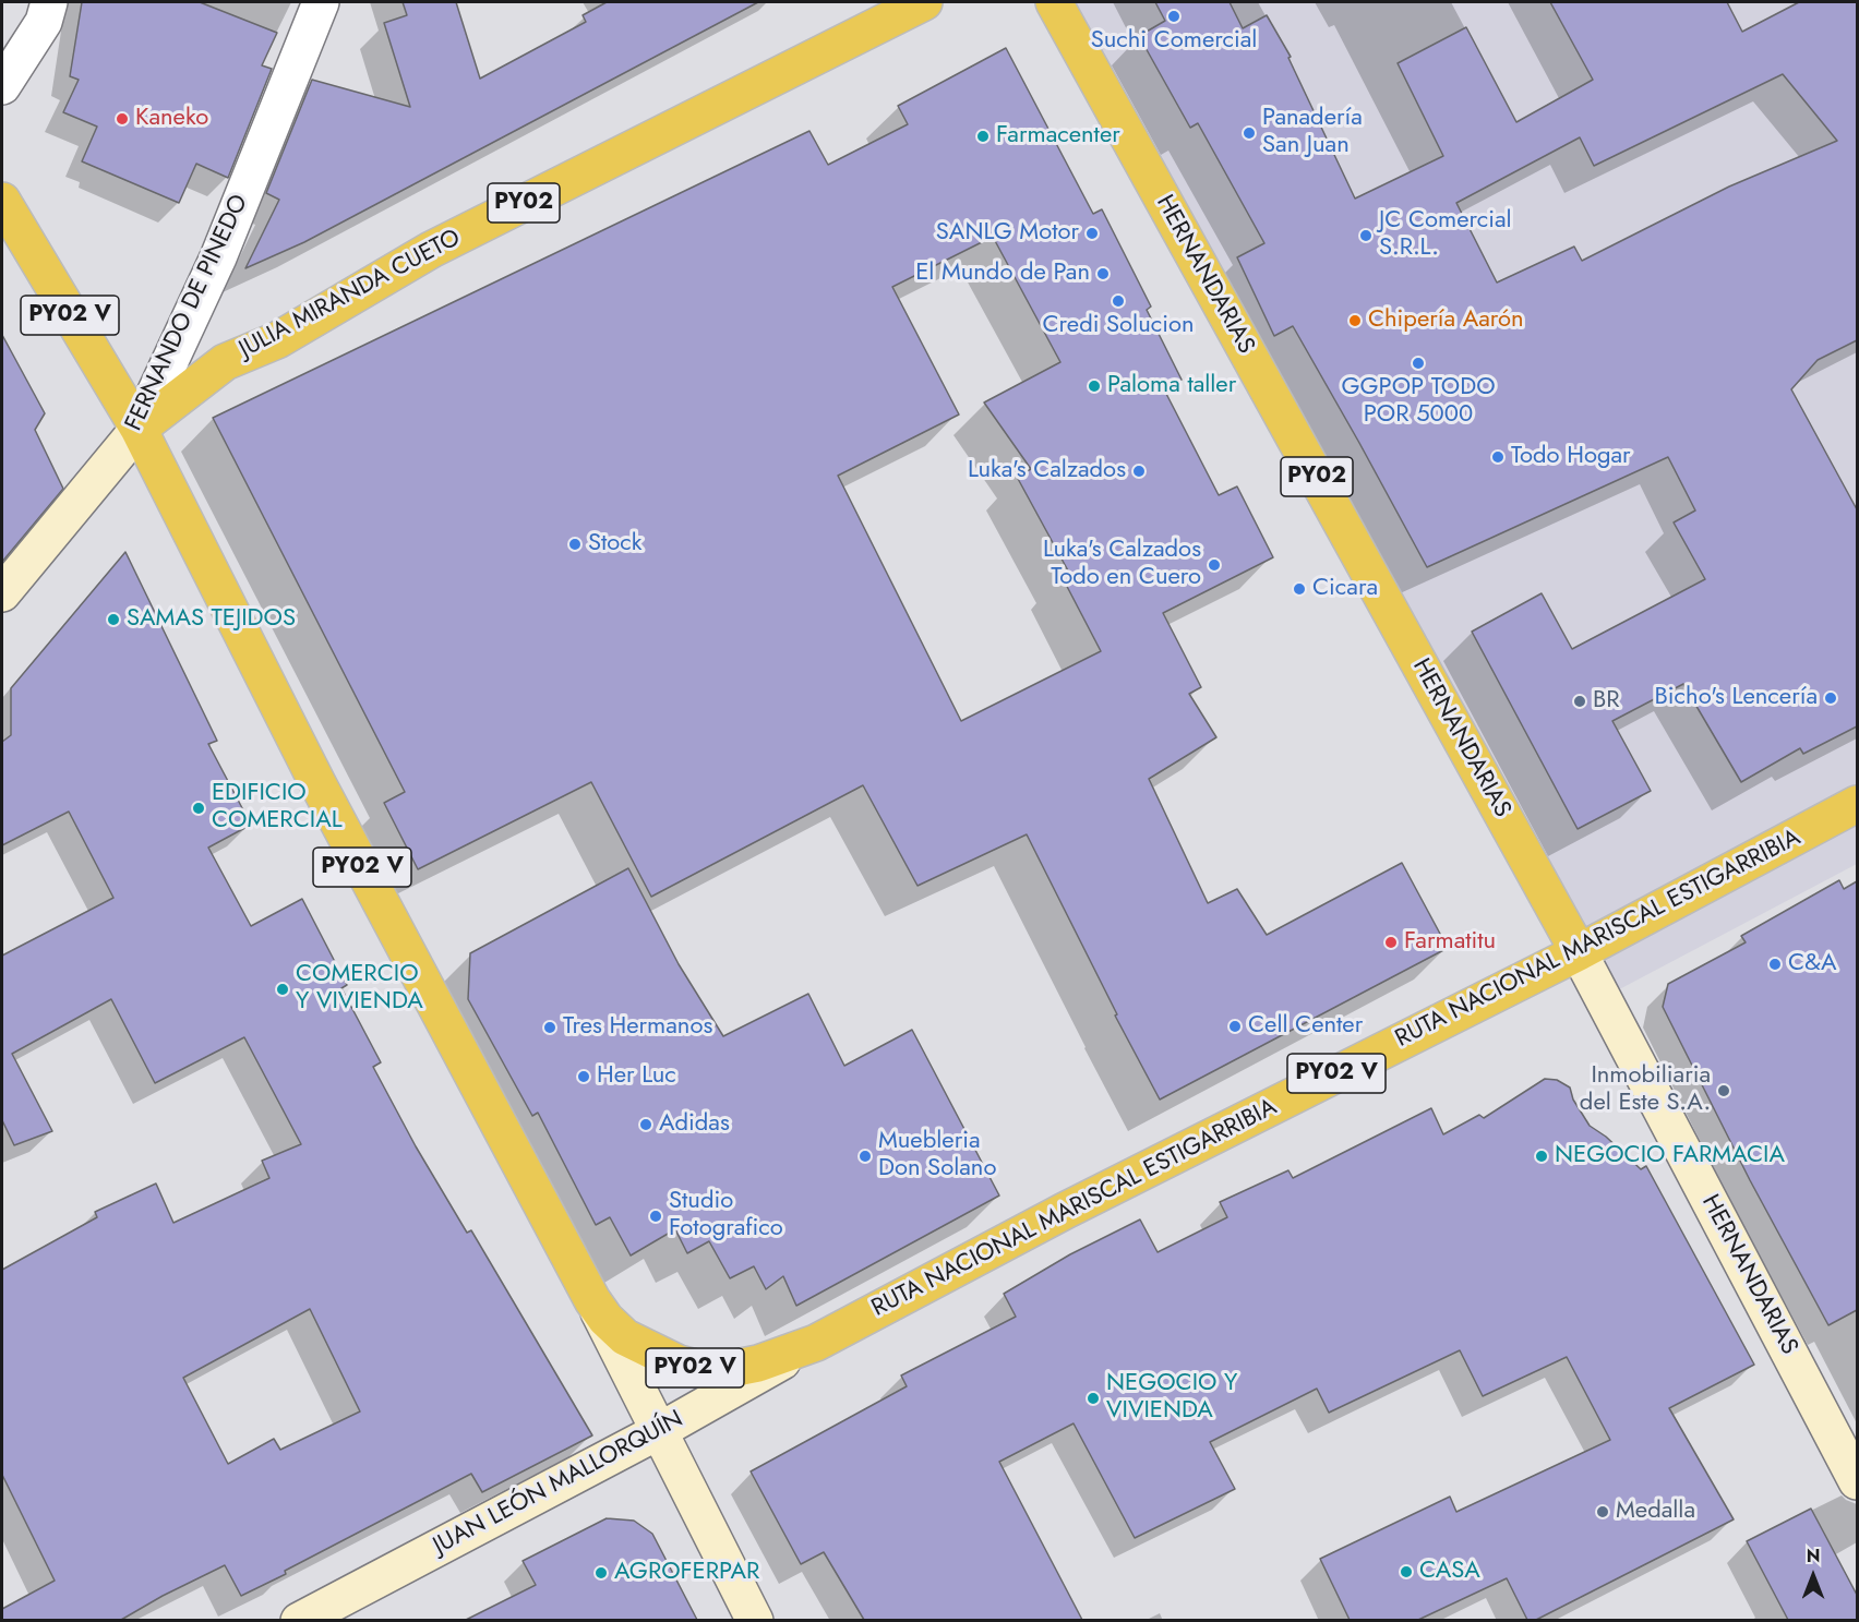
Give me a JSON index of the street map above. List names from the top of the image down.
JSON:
{
  "streets": {
    "highway": [
      "PY02",
      "HERNANDARIAS",
      "JULIA MIRANDA CUETO",
      "PY02 V",
      "RUTA NACIONAL MARISCAL ESTIGARRIBIA"
    ],
    "main road": ["FERNANDO DE PINEDO", "JUAN LEÓN MALLORQUÍN"]
  },
  "crossings": [
    ["HERNANDARIAS", "RUTA NACIONAL MARISCAL ESTIGARRIBIA"],
    ["JULIA MIRANDA CUETO", "FERNANDO DE PINEDO"],
    ["JULIA MIRANDA CUETO", "PY02 V"],
    ["FERNANDO DE PINEDO", "PY02 V"],
    ["PY02 V", "RUTA NACIONAL MARISCAL ESTIGARRIBIA"],
    ["PY02 V", "JUAN LEÓN MALLORQUÍN"],
    ["RUTA NACIONAL MARISCAL ESTIGARRIBIA", "JUAN LEÓN MALLORQUÍN"]
  ],
  "places": [
    "Suchi Comercial",
    "Kaneko",
    "Panadería San Juan",
    "Farmacenter",
    "SANLG Motor",
    "JC Comercial S.R.L.",
    "El Mundo de Pan",
    "Credi Solucion",
    "Chipería Aarón",
    "GGPOP TODO POR 5000",
    "Paloma taller",
    "Todo Hogar",
    "Luka's Calzados",
    "Stock",
    "Luka's Calzados Todo en Cuero",
    "Cicara",
    "SAMAS TEJIDOS",
    "Bicho's Lencería",
    "BR",
    "EDIFICIO COMERCIAL",
    "Farmatitu",
    "C&A",
    "COMERCIO Y VIVIENDA",
    "Cell Center",
    "Tres Hermanos",
    "Her Luc",
    "Inmobiliaria del Este S.A.",
    "Adidas",
    "Muebleria Don Solano",
    "NEGOCIO FARMACIA",
    "Studio Fotografico",
    "NEGOCIO Y VIVIENDA",
    "Medalla",
    "CASA",
    "AGROFERPAR"
  ],
  "north": "top"
}
